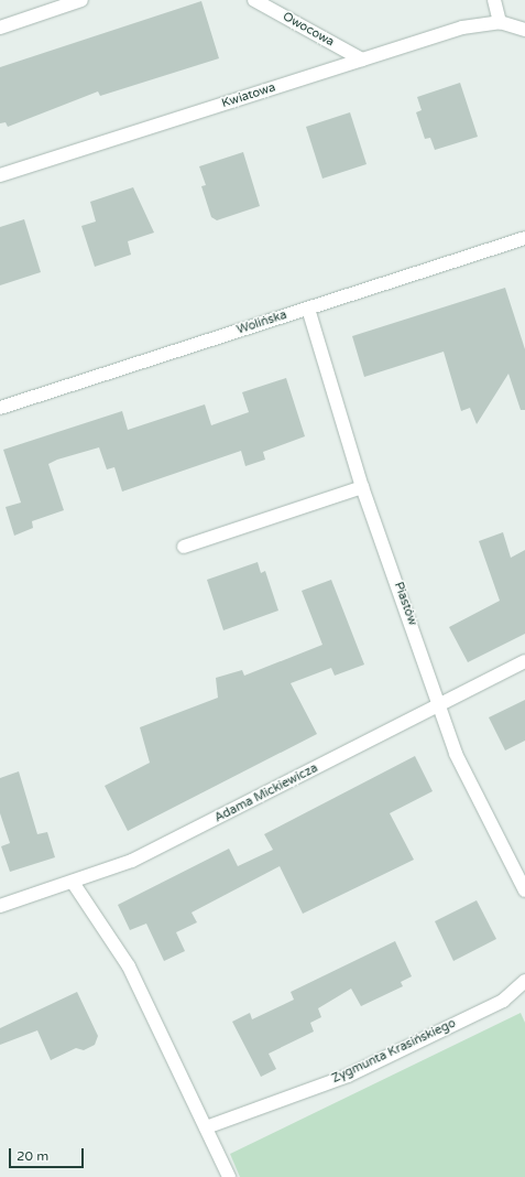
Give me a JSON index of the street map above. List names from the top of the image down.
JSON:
{
  "streets": {
    "street": [
      "Owocowa",
      "Kwiatowa",
      "Wolińska",
      "Piastów",
      "Adama Mickiewicza",
      "Zygmunta Krasińskiego"
    ]
  },
  "crossings": [
    ["Owocowa", "Kwiatowa"],
    ["Wolińska", "Piastów"],
    ["Piastów", "Adama Mickiewicza"]
  ],
  "scale_bar": "20 m"
}
